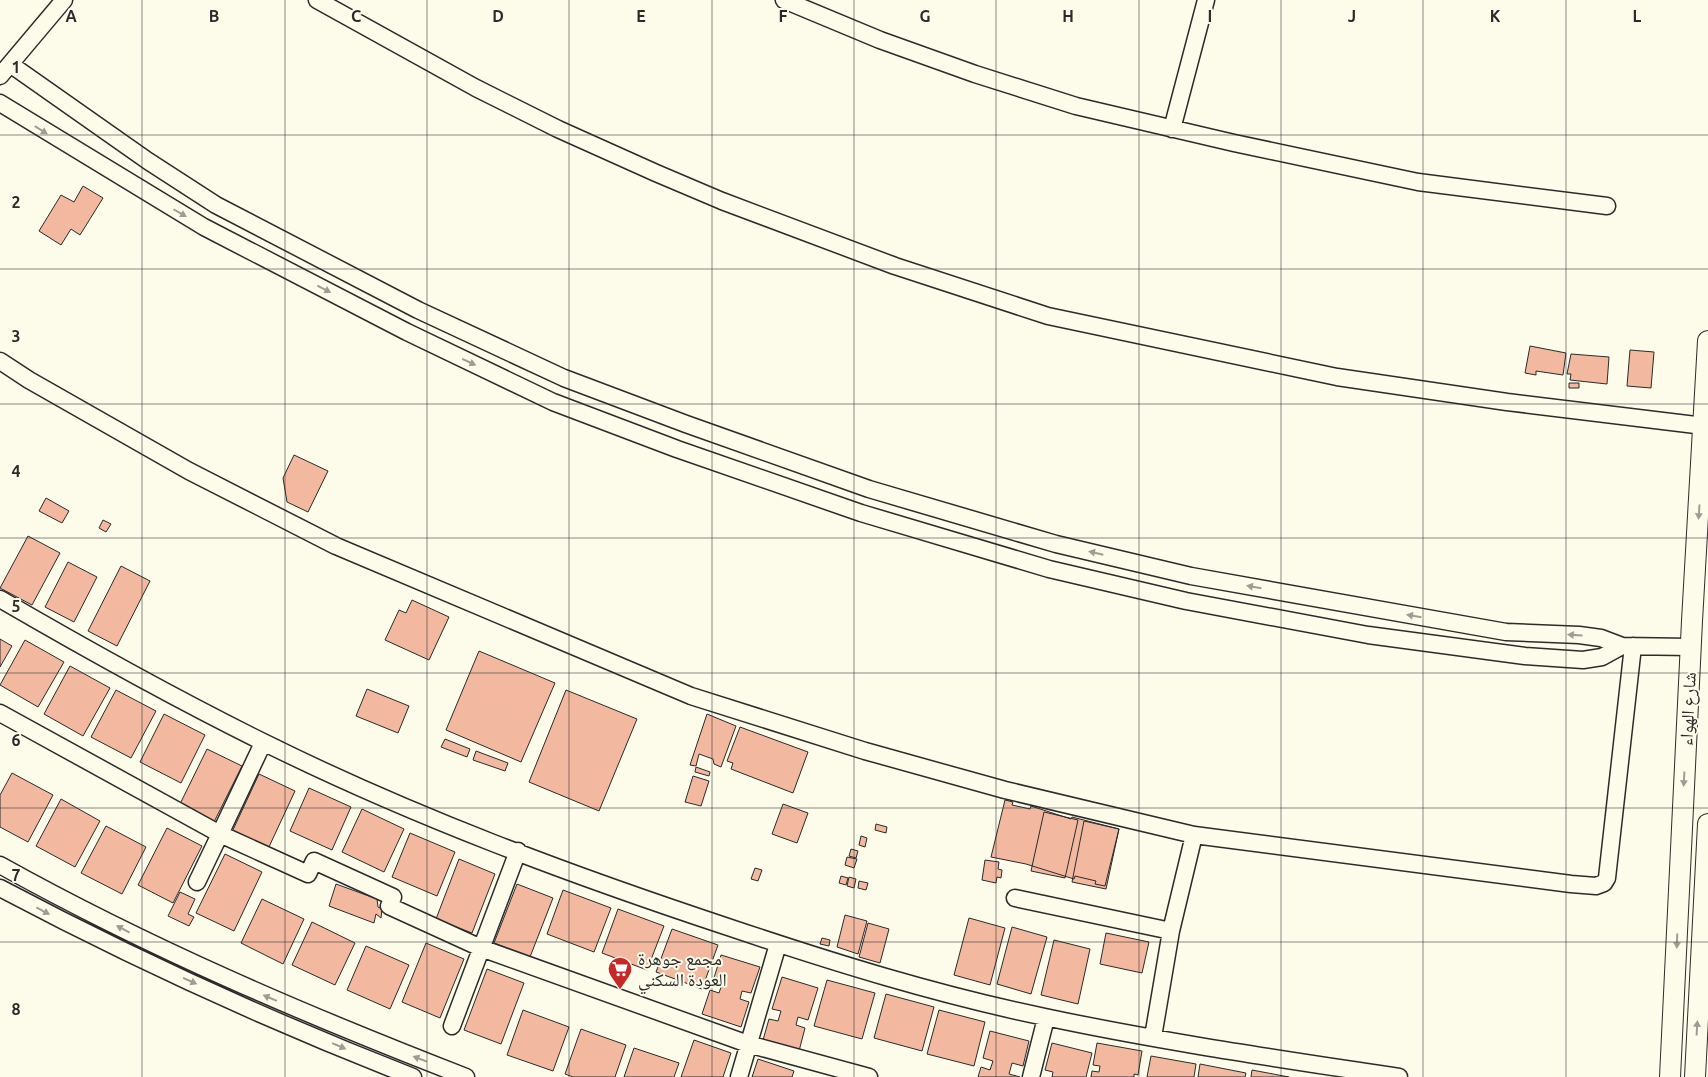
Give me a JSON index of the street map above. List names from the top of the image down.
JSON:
{
  "streets": {
    "main road": ["شارع الهواء"]
  },
  "places": {
    "supermarket": ["مجمع جوهرة العودة السكني"]
  },
  "grid": {
    "columns": [
      "A",
      "B",
      "C",
      "D",
      "E",
      "F",
      "G",
      "H",
      "I",
      "J",
      "K",
      "L"
    ],
    "rows": [
      "1",
      "2",
      "3",
      "4",
      "5",
      "6",
      "7",
      "8"
    ]
  }
}
